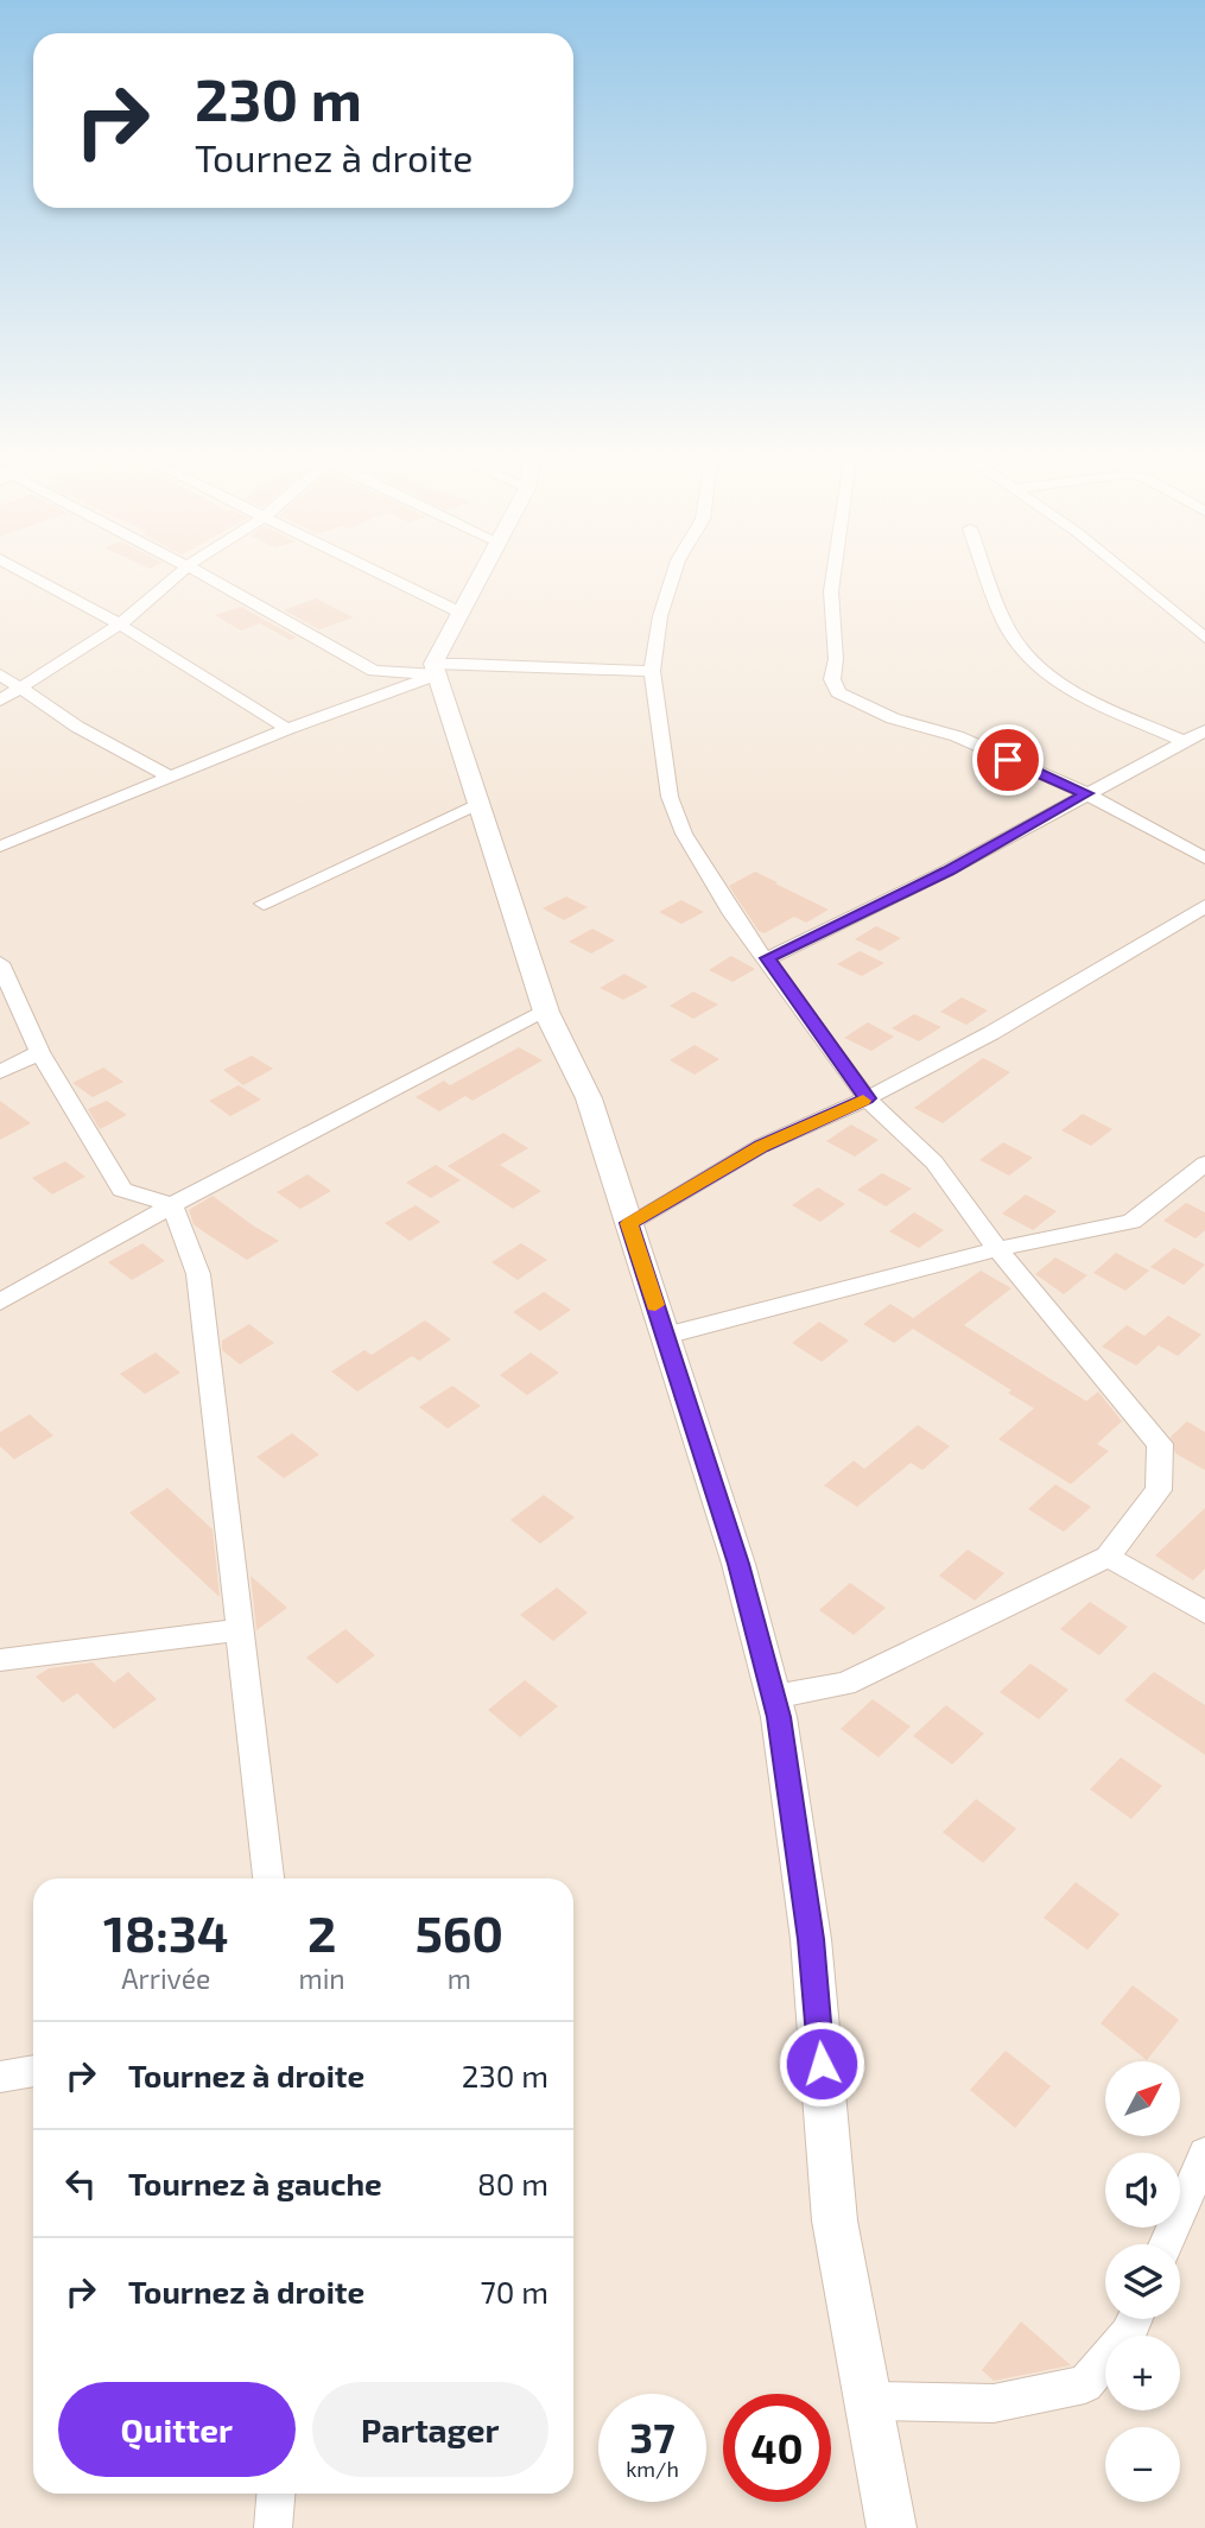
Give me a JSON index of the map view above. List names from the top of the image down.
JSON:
{
  "north": "top right",
  "page": {
    "turn": ["230 m", "Tournez à droite"],
    "eta": [
      "18:34",
      "Arrivée",
      "2",
      "min",
      "560",
      "m"
    ],
    "list": [
      {
        "name": "Tournez à droite",
        "value": "230 m"
      },
      {
        "name": "Tournez à gauche",
        "value": "80 m"
      },
      {
        "name": "Tournez à droite",
        "value": "70 m"
      }
    ],
    "map_buttons": ["+", "−"],
    "buttons": ["Quitter", "Partager"],
    "speed": "37 km/h",
    "limit": "40"
  }
}
